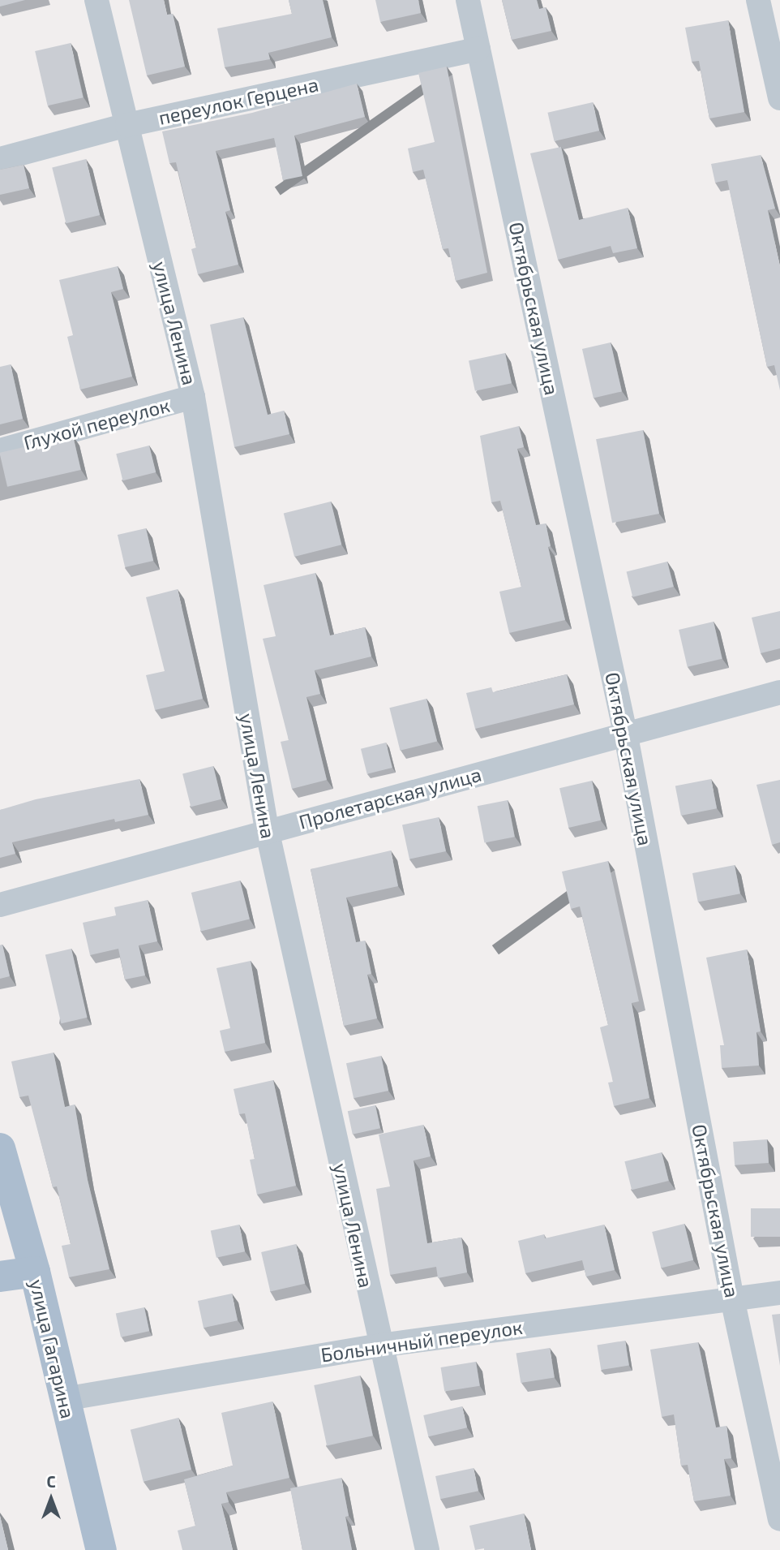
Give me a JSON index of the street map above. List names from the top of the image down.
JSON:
{
  "streets": {
    "main road": ["улица Гагарина"],
    "street": [
      "переулок Герцена",
      "Октябрьская улица",
      "улица Ленина",
      "Глухой переулок",
      "Пролетарская улица",
      "Больничный переулок"
    ]
  },
  "crossings": [
    ["переулок Герцена", "Октябрьская улица"],
    ["переулок Герцена", "улица Ленина"],
    ["Октябрьская улица", "Пролетарская улица"],
    ["Октябрьская улица", "Больничный переулок"],
    ["улица Ленина", "Глухой переулок"],
    ["улица Ленина", "Пролетарская улица"],
    ["улица Ленина", "Больничный переулок"],
    ["Больничный переулок", "улица Гагарина"]
  ],
  "north": "top"
}
